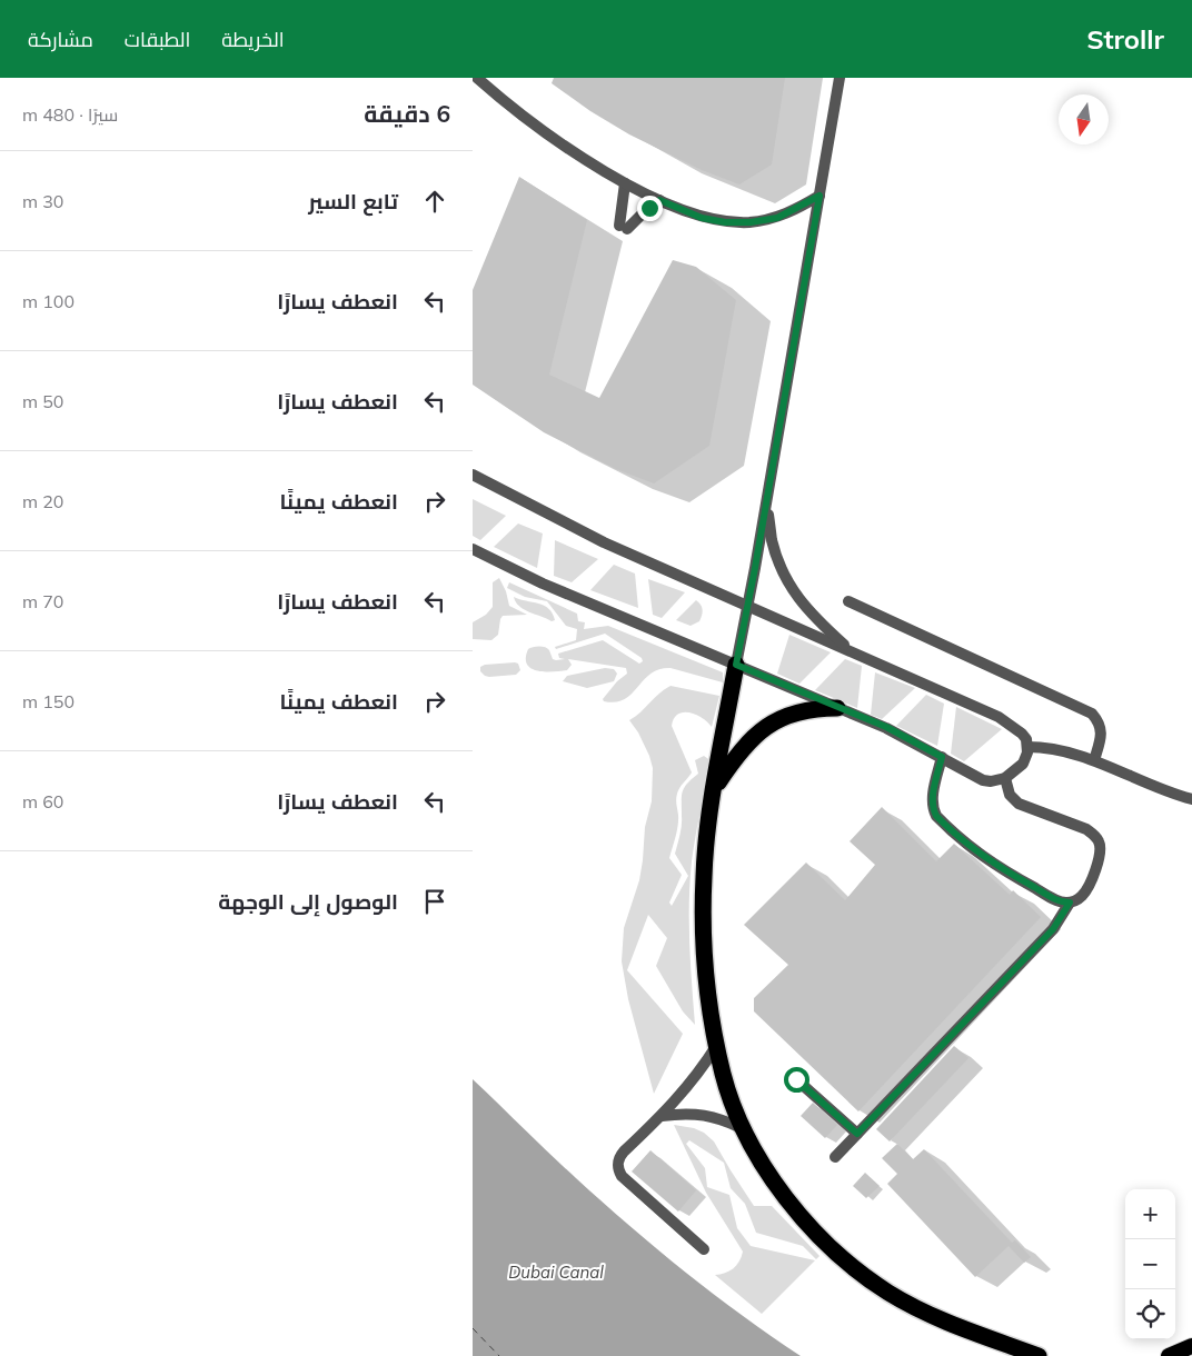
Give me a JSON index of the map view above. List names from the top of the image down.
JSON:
{
  "water": ["Dubai Canal"],
  "north": "bottom",
  "page": {
    "header": "Strollr",
    "nav": ["الخريطة", "الطبقات", "مشاركة"],
    "heading": ["6 دقيقة", "سيرًا · 480 m"],
    "list": [
      ["تابع السير", "30 m"],
      ["انعطف يسارًا", "100 m"],
      ["انعطف يسارًا", "50 m"],
      ["انعطف يمينًا", "20 m"],
      ["انعطف يسارًا", "70 m"],
      ["انعطف يمينًا", "150 m"],
      ["انعطف يسارًا", "60 m"],
      "الوصول إلى الوجهة"
    ],
    "map_buttons": ["+", "−"]
  }
}
